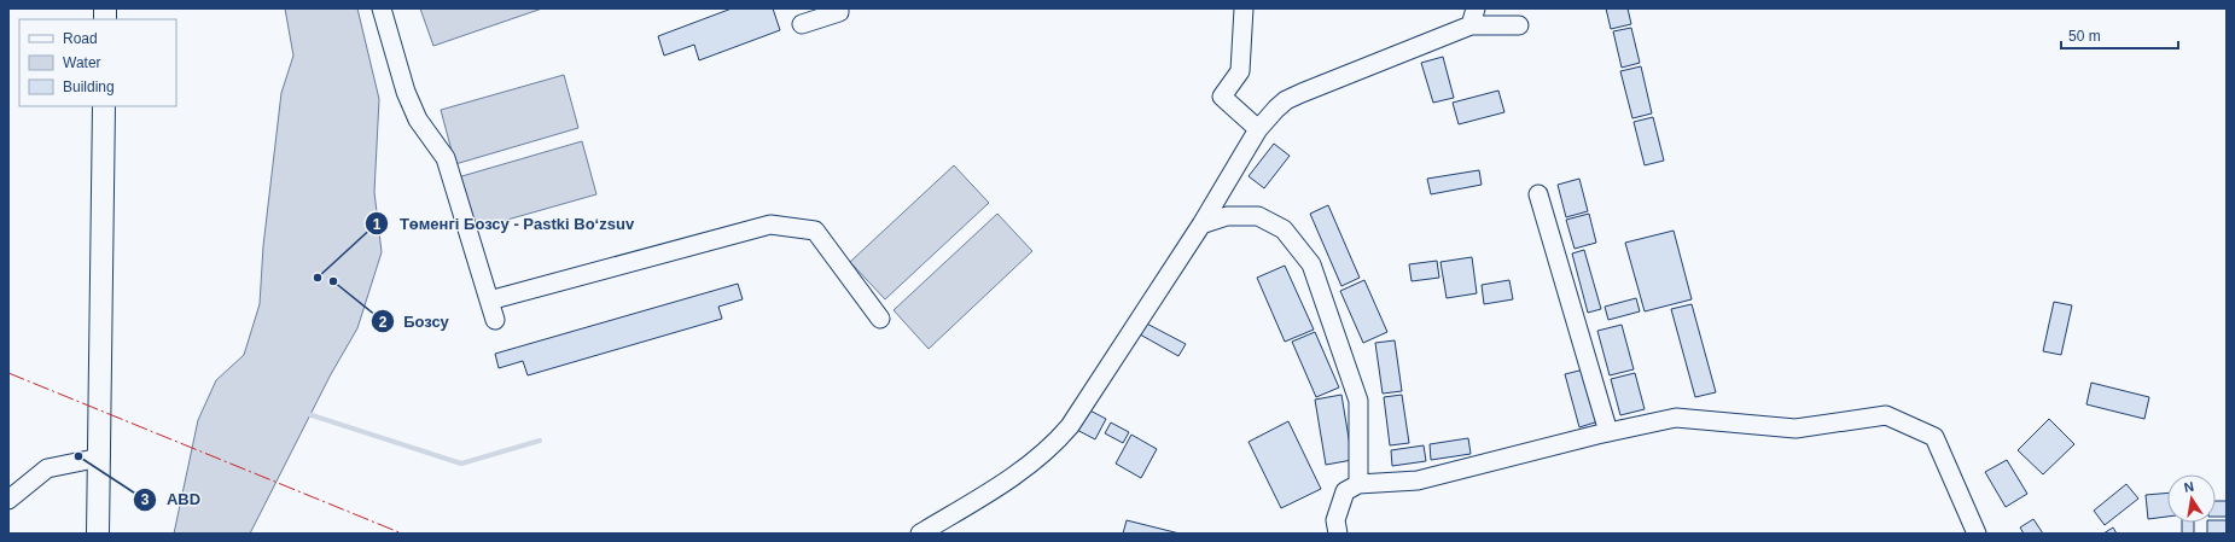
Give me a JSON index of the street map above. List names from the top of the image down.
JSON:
{
  "places": ["Төменгі Бозсу - Pastki Boʻzsuv", "Бозсу", "ABD"],
  "legend": ["Road", "Water", "Building"],
  "scale_bar": "50 m",
  "north": "top"
}
